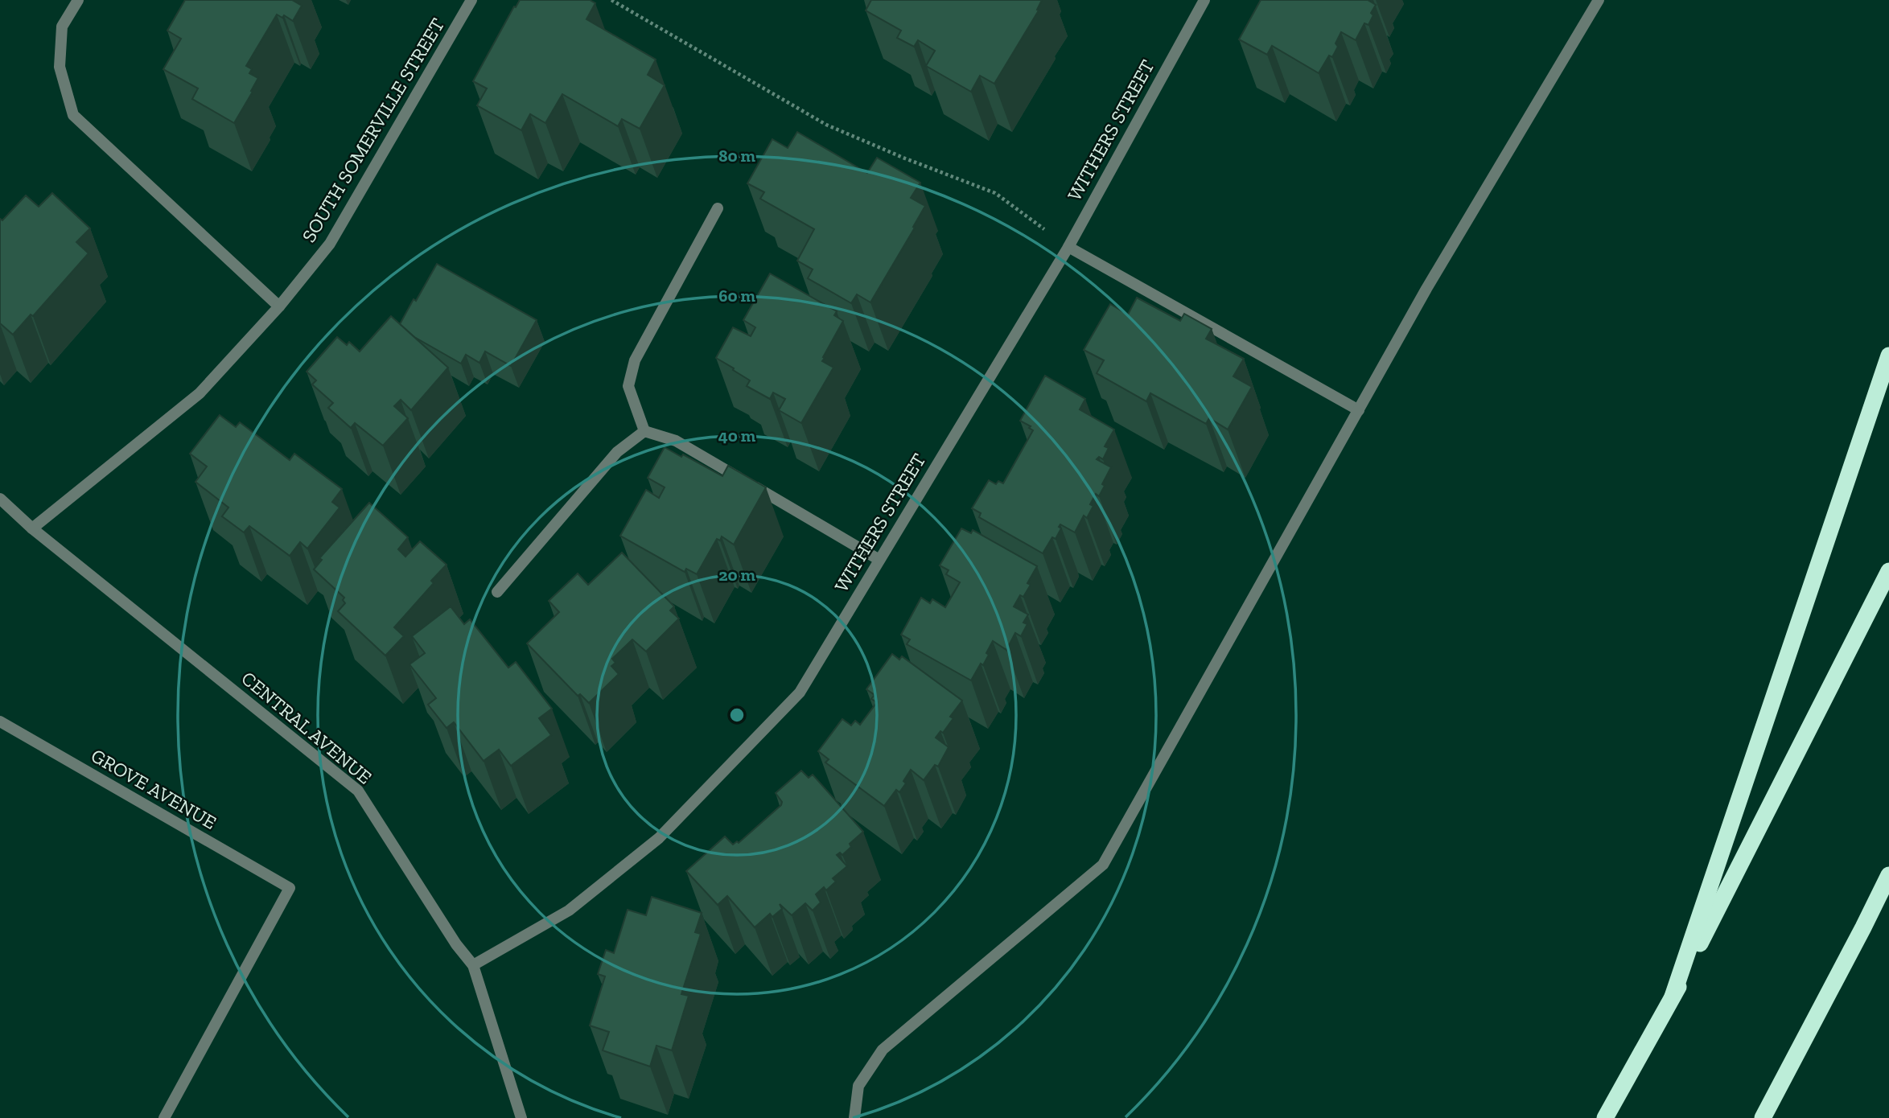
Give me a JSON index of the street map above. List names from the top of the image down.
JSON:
{
  "streets": {
    "street": [
      "SOUTH SOMERVILLE STREET",
      "WITHERS STREET",
      "CENTRAL AVENUE",
      "GROVE AVENUE"
    ]
  },
  "crossings": [
    ["SOUTH SOMERVILLE STREET", "CENTRAL AVENUE"],
    ["WITHERS STREET", "CENTRAL AVENUE"]
  ],
  "rings": [
    "80 m",
    "60 m",
    "40 m",
    "20 m"
  ]
}
